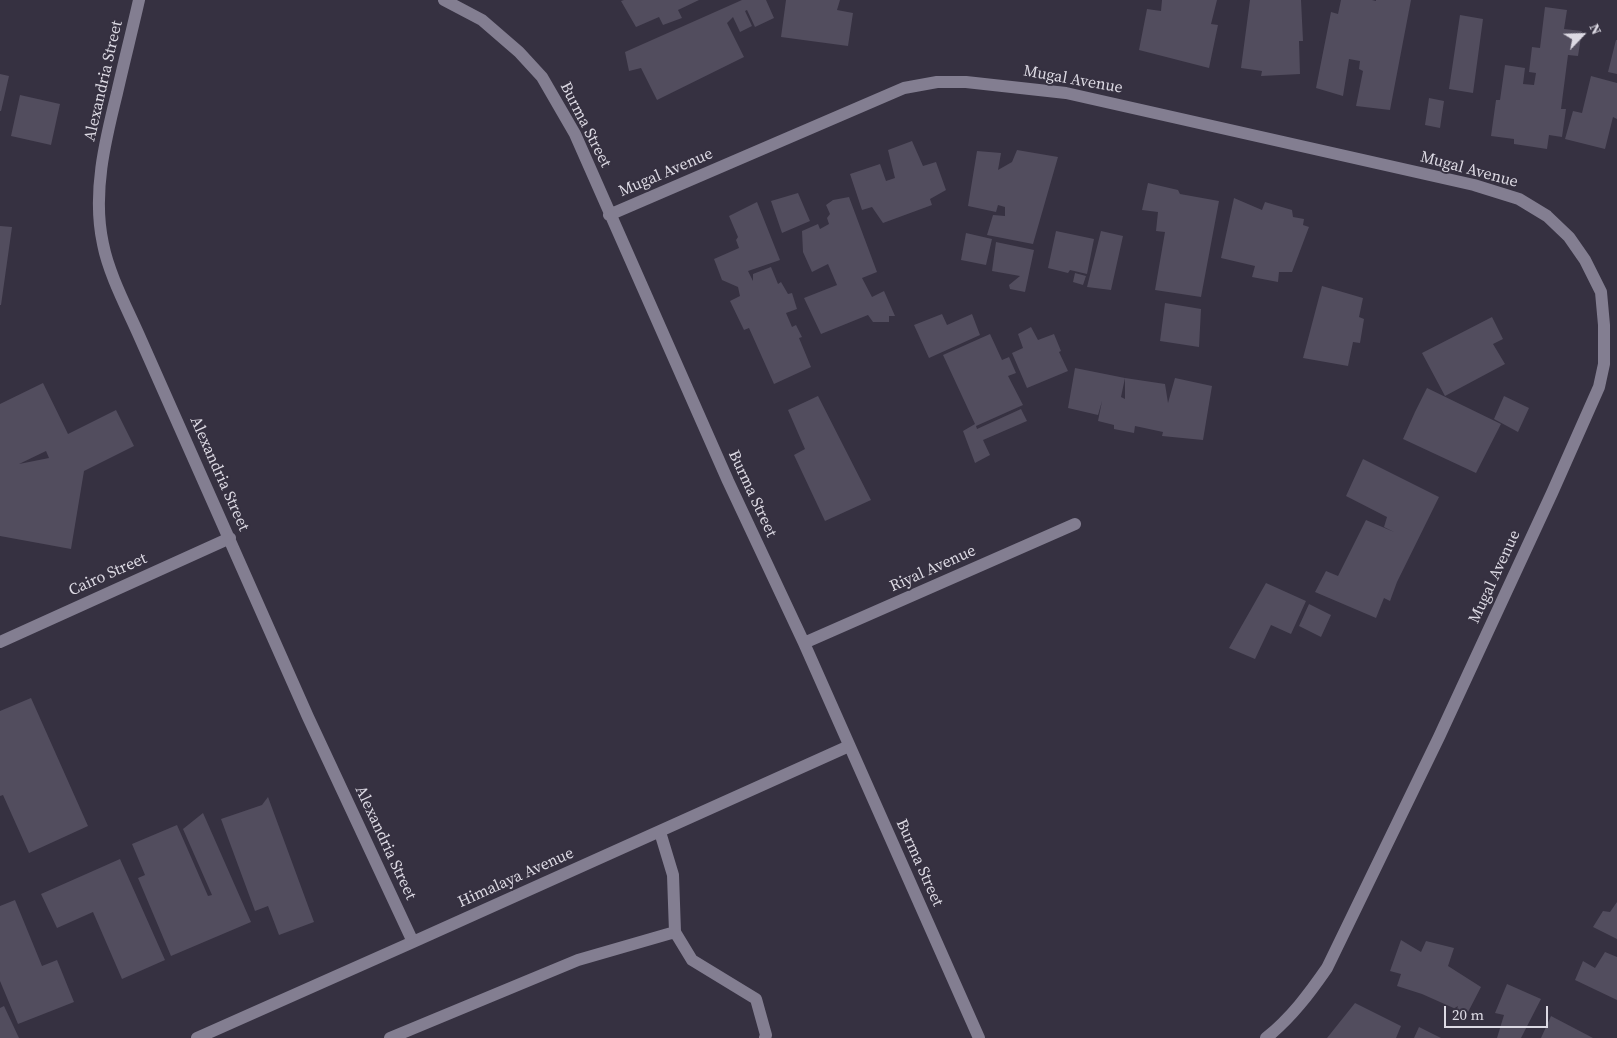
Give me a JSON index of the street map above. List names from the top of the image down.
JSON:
{
  "streets": {
    "street": [
      "Mugal Avenue",
      "Alexandria Street",
      "Burma Street",
      "Riyal Avenue",
      "Cairo Street",
      "Himalaya Avenue"
    ]
  },
  "crossings": [
    ["Mugal Avenue", "Burma Street"],
    ["Alexandria Street", "Cairo Street"],
    ["Alexandria Street", "Himalaya Avenue"],
    ["Burma Street", "Riyal Avenue"],
    ["Burma Street", "Himalaya Avenue"]
  ],
  "scale_bar": "20 m",
  "north": "top right"
}
